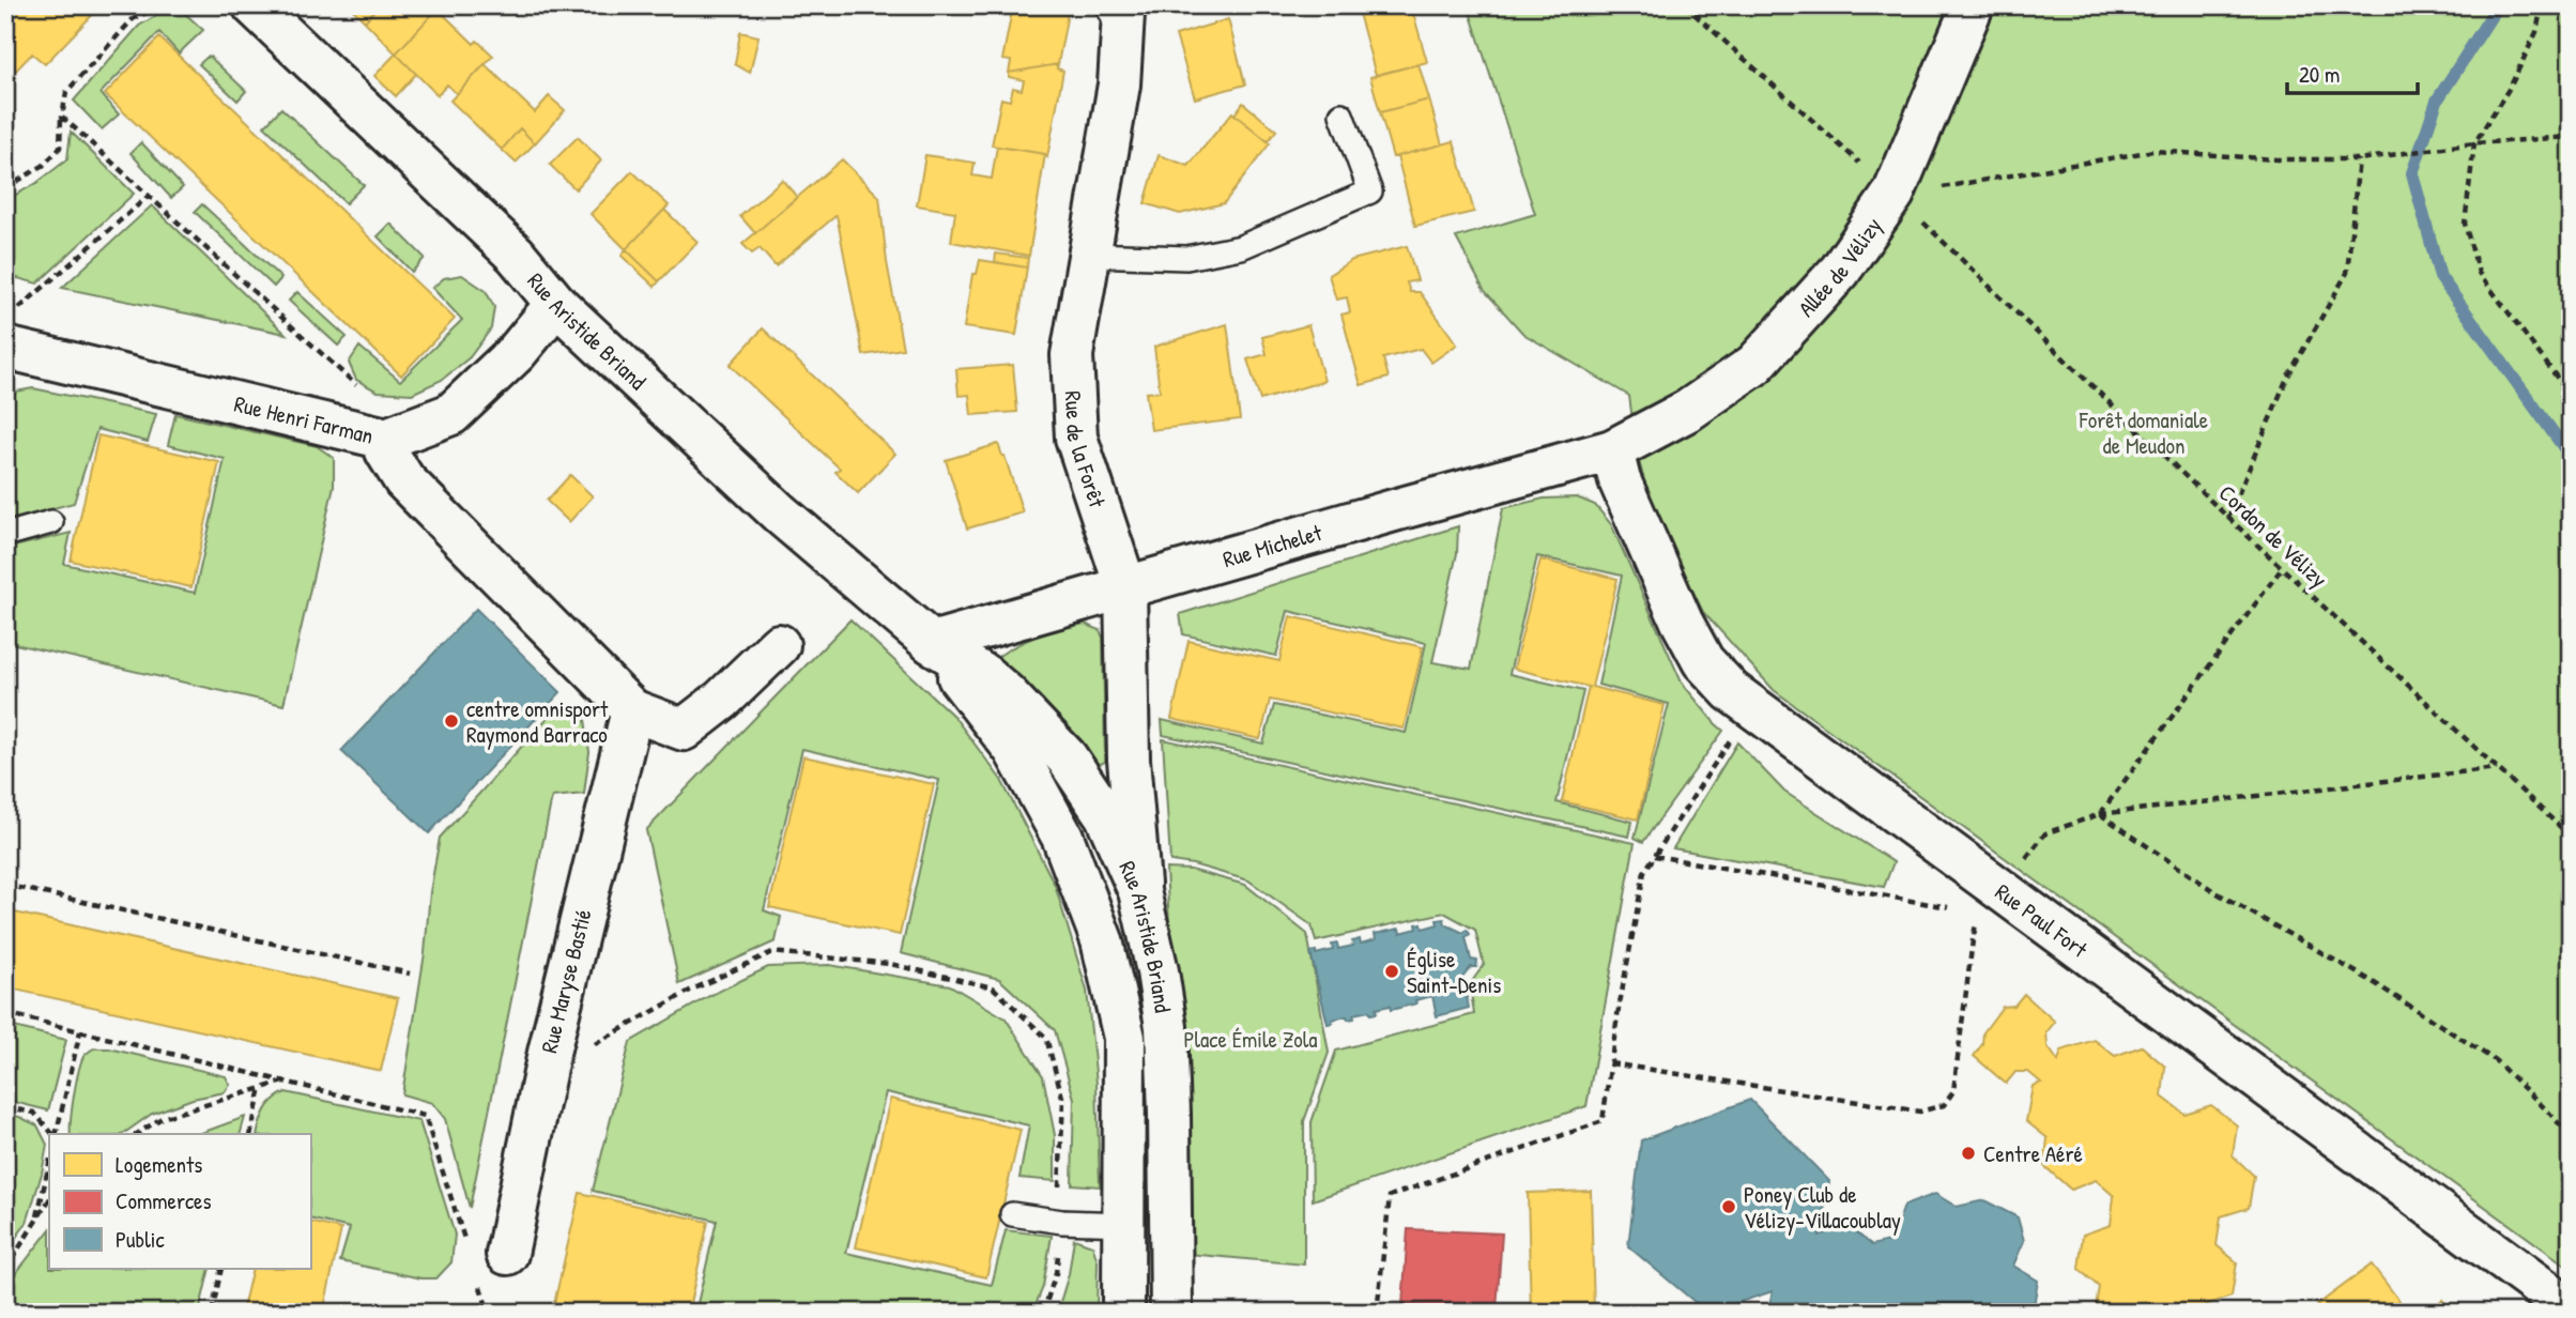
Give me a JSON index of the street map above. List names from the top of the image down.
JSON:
{
  "streets": {
    "street": [
      "Allée de Vélizy",
      "Rue Aristide Briand",
      "Rue Henri Farman",
      "Rue de la Forêt",
      "Rue Michelet",
      "Rue Paul Fort",
      "Rue Maryse Bastié"
    ],
    "path": ["Cordon de Vélizy"]
  },
  "crossings": [
    ["Allée de Vélizy", "Cordon de Vélizy"],
    ["Allée de Vélizy", "Rue Michelet"],
    ["Allée de Vélizy", "Rue Paul Fort"],
    ["Rue Aristide Briand", "Rue Henri Farman"],
    ["Rue Aristide Briand", "Rue de la Forêt"],
    ["Rue Aristide Briand", "Rue Michelet"],
    ["Rue de la Forêt", "Rue Michelet"],
    ["Rue Michelet", "Rue Paul Fort"]
  ],
  "parks": ["Forêt domaniale de Meudon", "Place Émile Zola"],
  "places": [
    "centre omnisport Raymond Barraco",
    "Église Saint-Denis",
    "Centre Aéré",
    "Poney Club de Vélizy-Villacoublay"
  ],
  "legend": ["Logements", "Commerces", "Public"],
  "scale_bar": "20 m"
}
